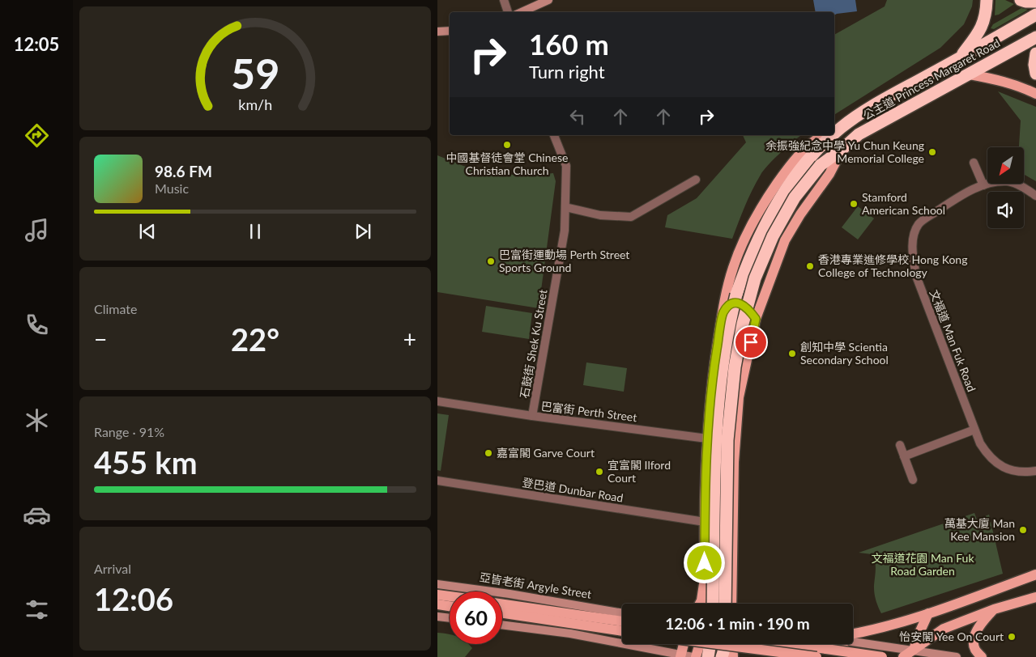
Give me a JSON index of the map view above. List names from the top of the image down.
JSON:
{
  "streets": {
    "highway": ["公主道 Princess Margaret Road"],
    "main road": ["亞皆老街 Argyle Street"],
    "street": [
      "文福道 Man Fuk Road",
      "石鼓街 Shek Ku Street",
      "巴富街 Perth Street",
      "登巴道 Dunbar Road"
    ]
  },
  "crossings": [
    ["公主道 Princess Margaret Road", "巴富街 Perth Street"],
    ["石鼓街 Shek Ku Street", "巴富街 Perth Street"]
  ],
  "parks": ["文福道花園 Man Fuk Road Garden"],
  "places": [
    "中國基督徒會堂 Chinese Christian Church",
    "余振強紀念中學 Yu Chun Keung Memorial College",
    "Stamford American School",
    "巴富街運動場 Perth Street Sports Ground",
    "香港專業進修學校 Hong Kong College of Technology",
    "創知中學 Scientia Secondary School",
    "嘉富閣 Garve Court",
    "宜富閣 Ilford Court",
    "萬基大廈 Man Kee Mansion",
    "怡安閣 Yee On Court"
  ],
  "north": "bottom left",
  "page": {
    "tabs": "12:05",
    "turn": ["160 m", "Turn right"],
    "song": ["98.6 FM", "Music"],
    "tile": [
      "Climate",
      ["Range · 91%", "455 km"],
      ["Arrival", "12:06"]
    ],
    "heat": ["−", "22°", "+"],
    "limit": "60",
    "trip": "12:06 · 1 min · 190 m",
    "gauge": ["59", "km/h"]
  }
}
